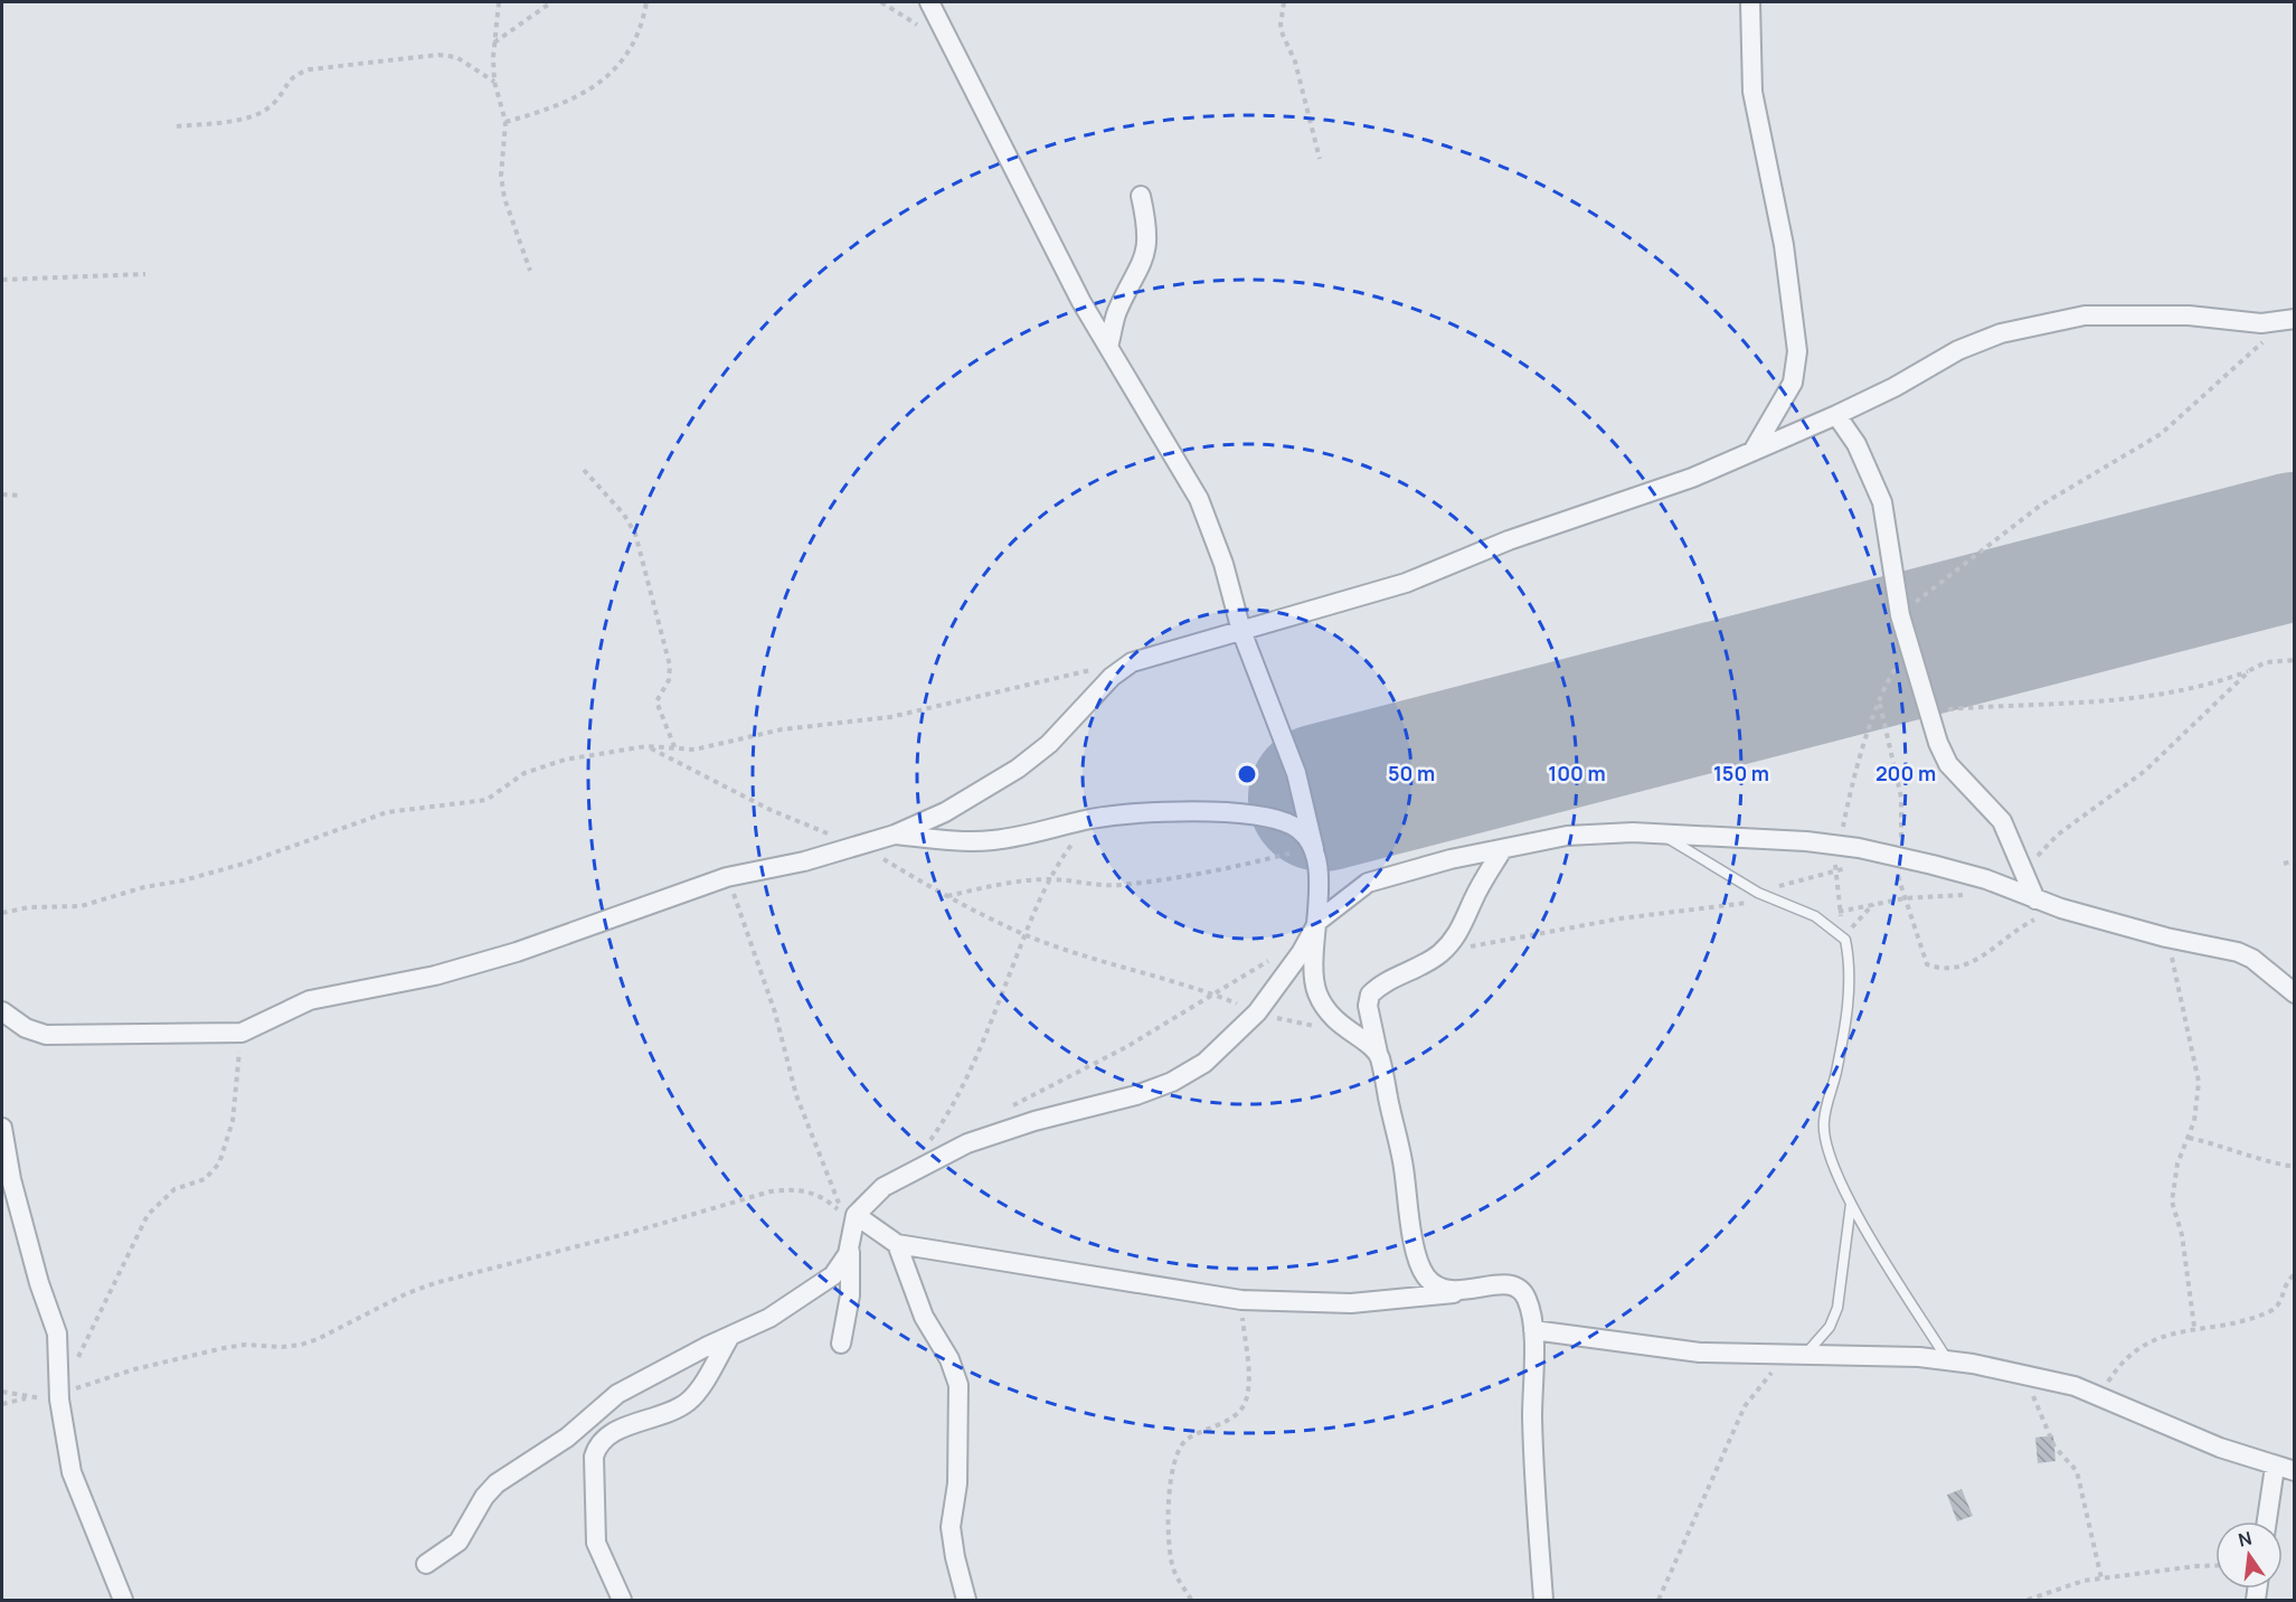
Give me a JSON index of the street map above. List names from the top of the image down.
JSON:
{
  "north": "top",
  "rings": [
    "50 m",
    "100 m",
    "150 m",
    "200 m"
  ]
}
